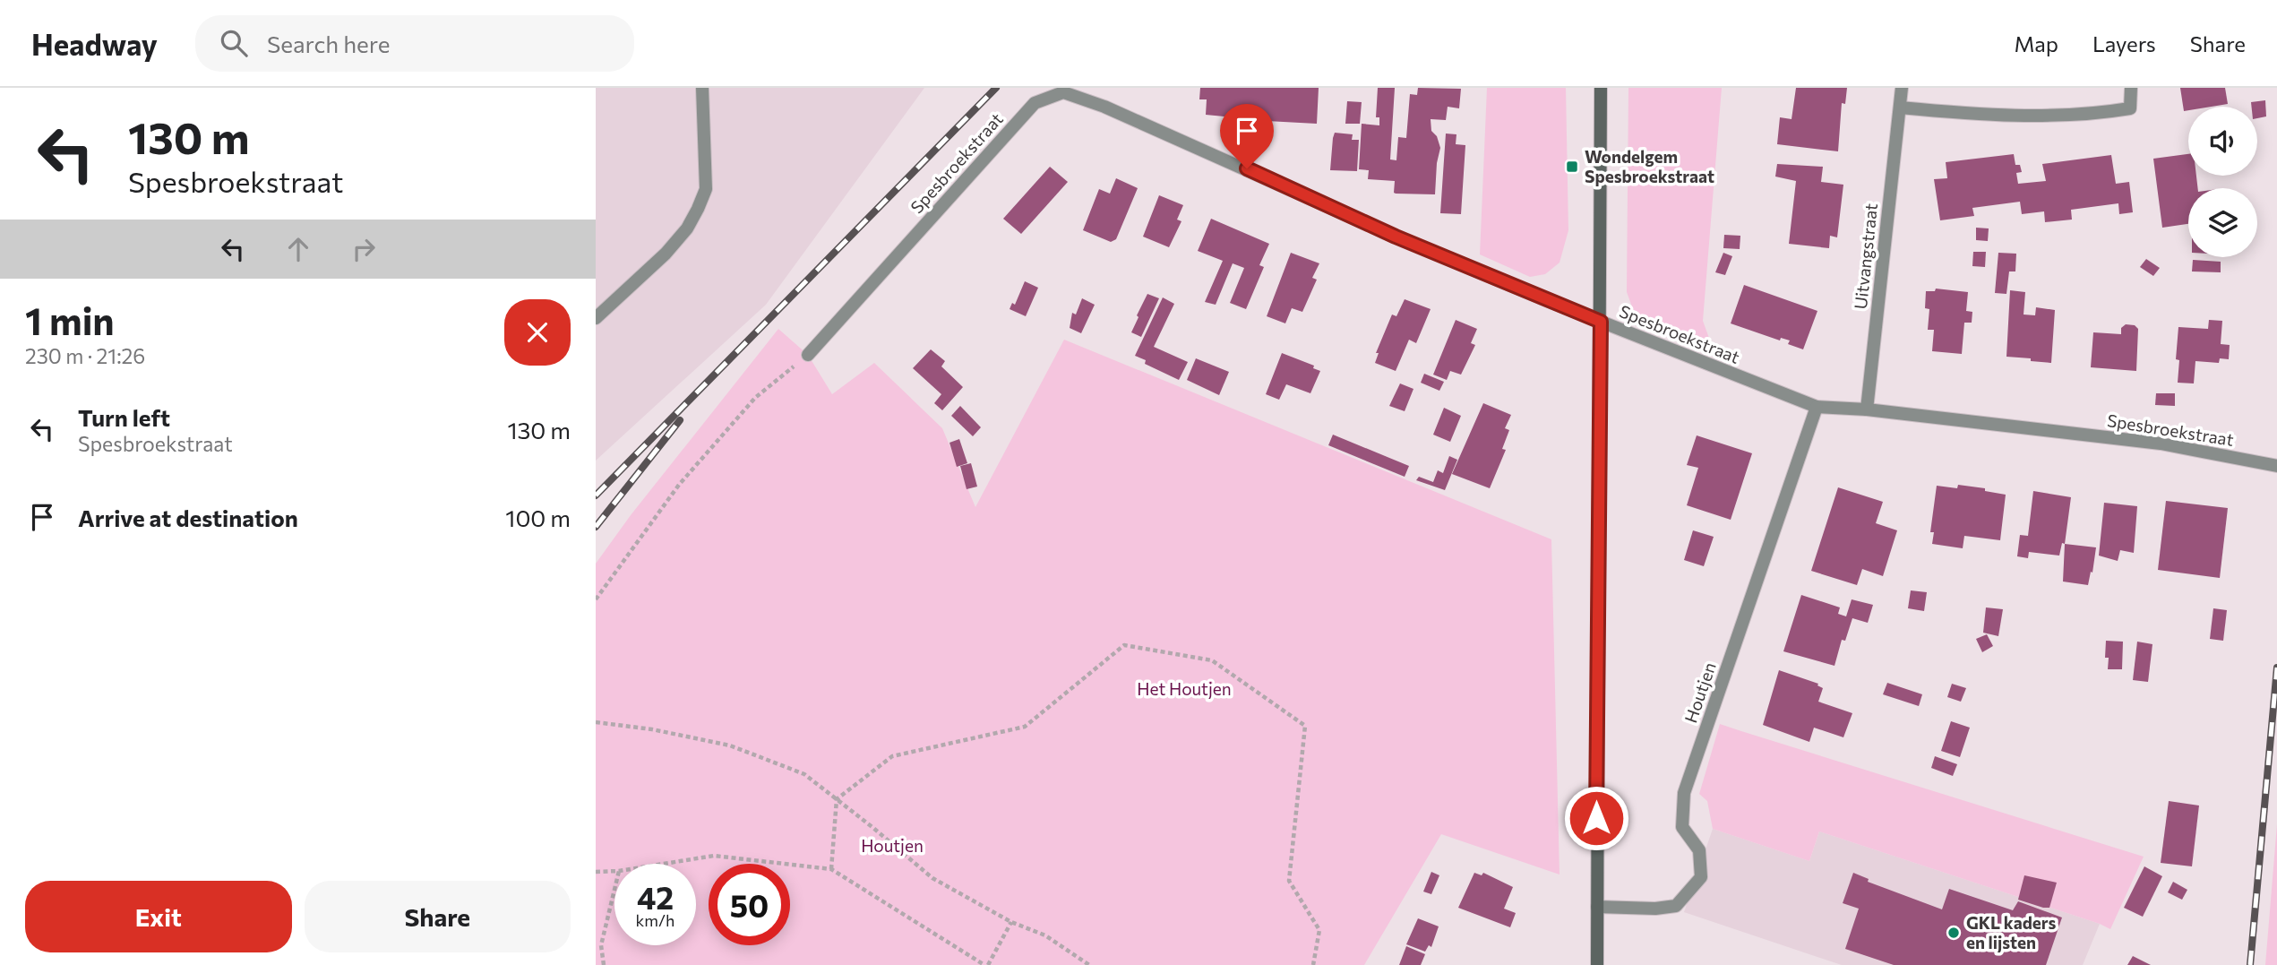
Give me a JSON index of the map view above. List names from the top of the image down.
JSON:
{
  "streets": {
    "street": ["Spesbroekstraat", "Uitvangstraat", "Houtjen"]
  },
  "crossings": [
    ["Spesbroekstraat", "Uitvangstraat"],
    ["Spesbroekstraat", "Houtjen"]
  ],
  "parks": ["Het Houtjen", "Houtjen"],
  "places": {
    "transit": ["Wondelgem Spesbroekstraat"],
    "other": ["GKL kaders en lijsten"]
  },
  "page": {
    "header": "Headway",
    "search": "Search here",
    "nav": ["Map", "Layers", "Share"],
    "turn": ["130 m", "Spesbroekstraat"],
    "heading": ["1 min", "230 m · 21:26"],
    "list": [
      {
        "name": "Turn left",
        "note": "Spesbroekstraat",
        "value": "130 m"
      },
      {
        "name": "Arrive at destination",
        "value": "100 m"
      }
    ],
    "speed": "42 km/h",
    "limit": "50",
    "buttons": ["Exit", "Share"]
  }
}
